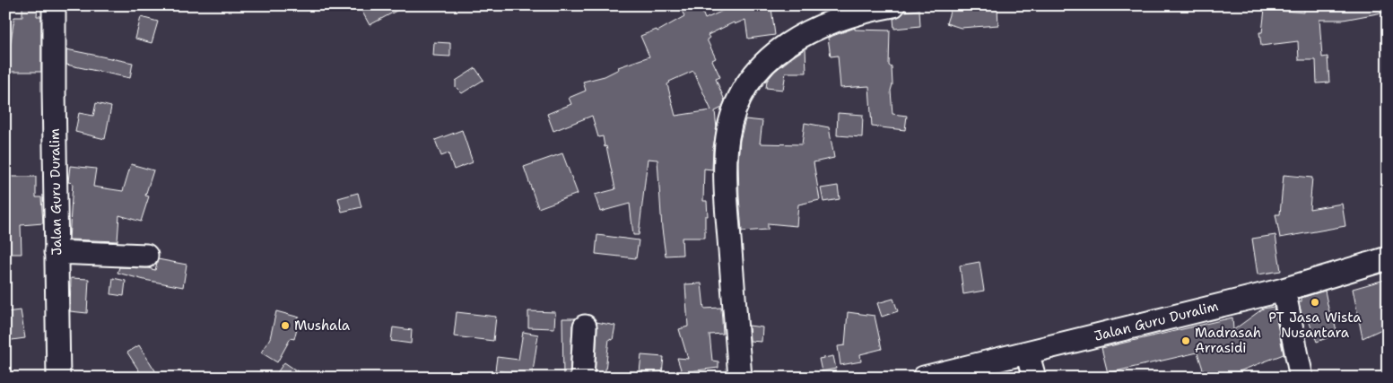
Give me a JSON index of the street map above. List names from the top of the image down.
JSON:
{
  "streets": {
    "street": ["Jalan Guru Duralim"]
  },
  "places": ["PT Jasa Wista Nusantara", "Mushala", "Madrasah Arrasidi"]
}
